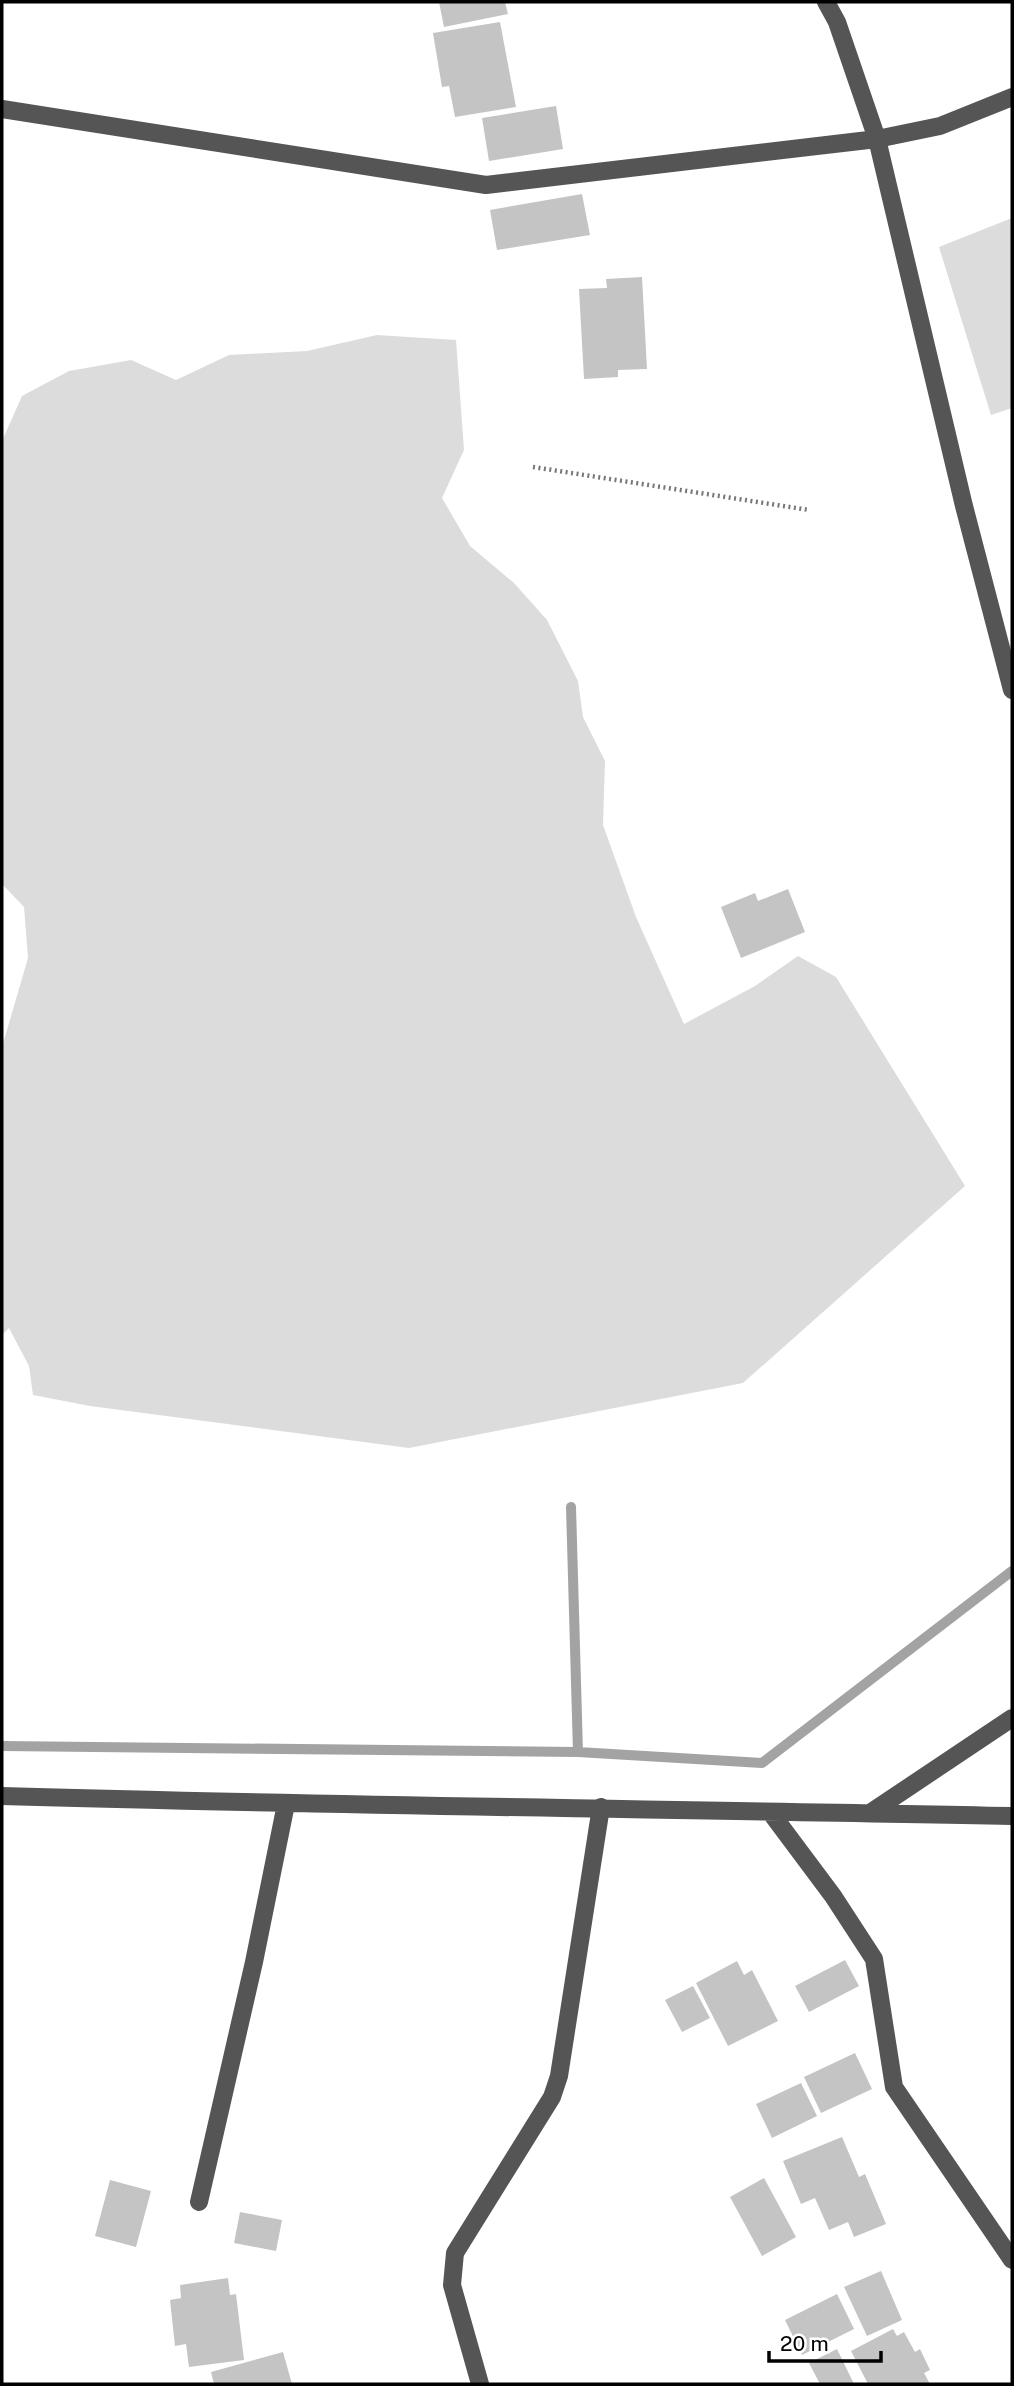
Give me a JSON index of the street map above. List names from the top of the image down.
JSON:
{
  "scale_bar": "20 m"
}
